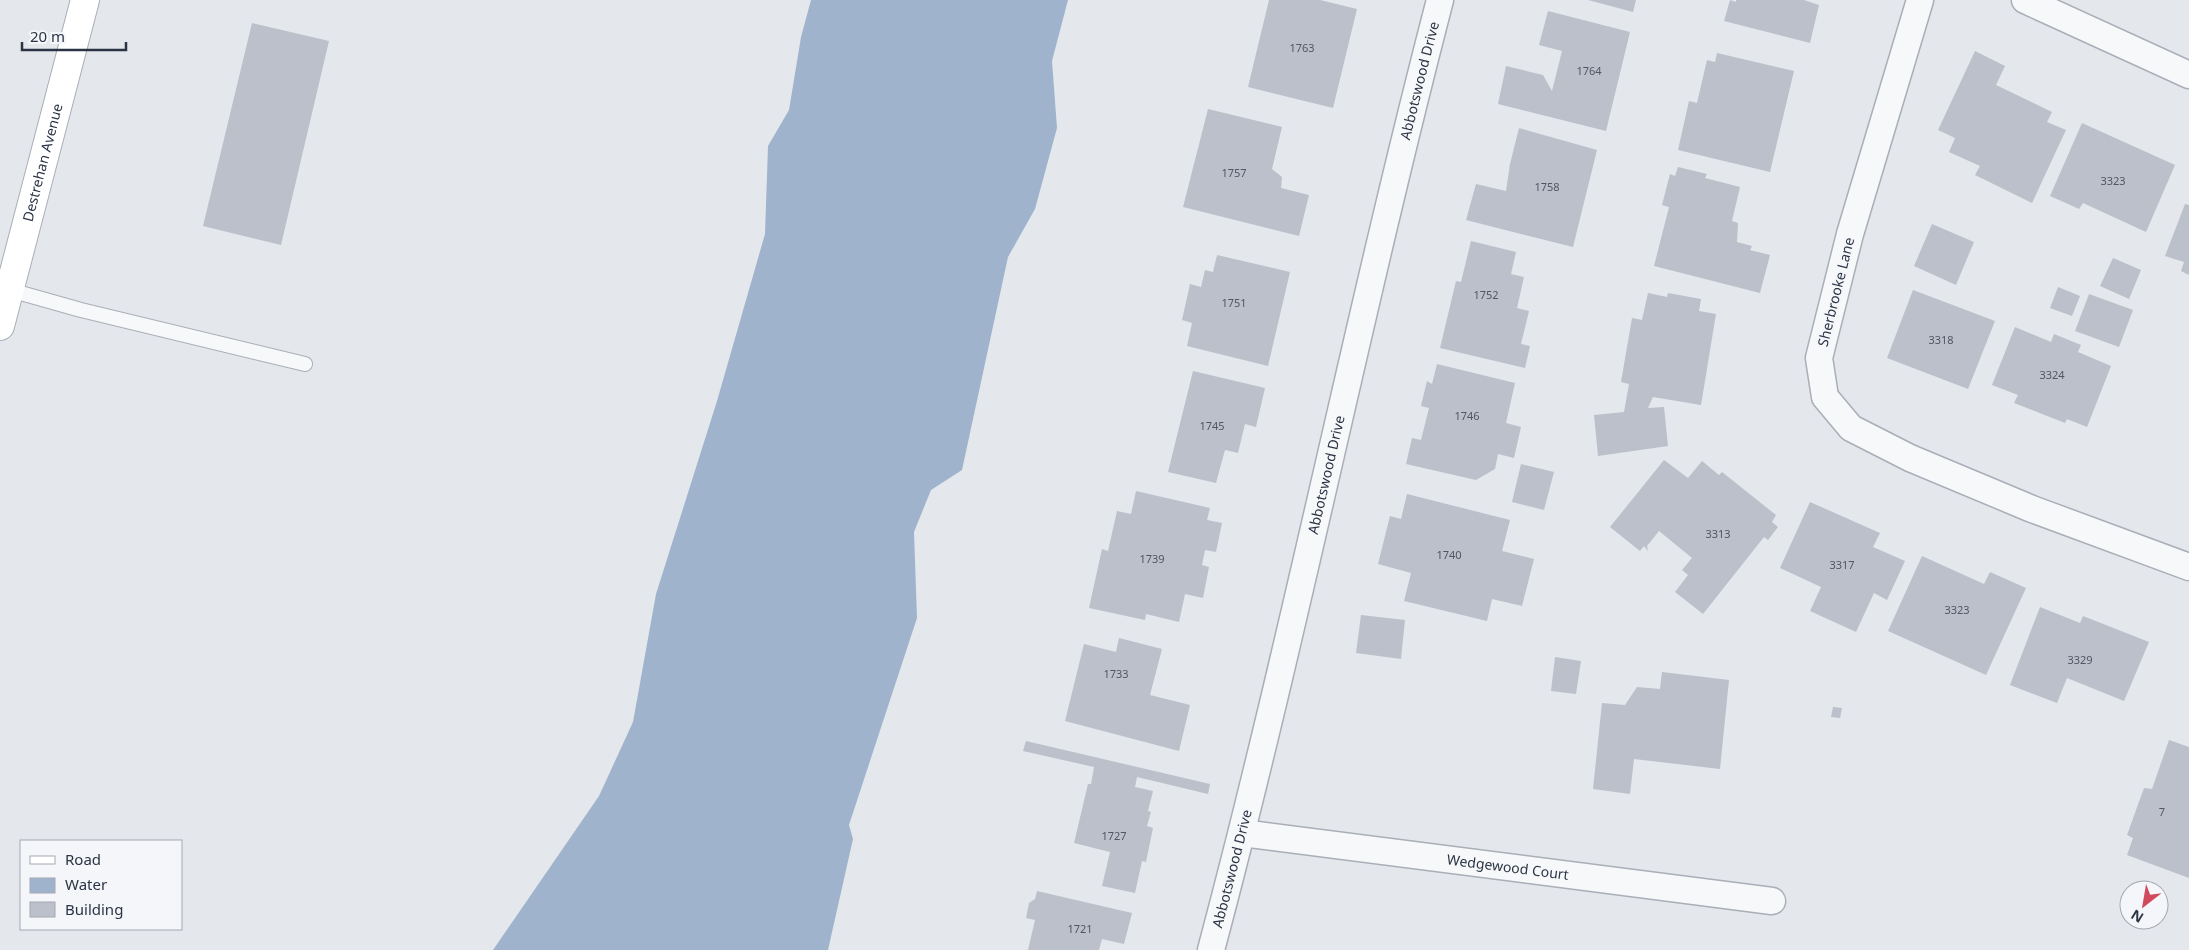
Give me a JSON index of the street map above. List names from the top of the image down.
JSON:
{
  "streets": {
    "main road": ["Destrehan Avenue"],
    "street": ["Abbotswood Drive", "Sherbrooke Lane", "Wedgewood Court"]
  },
  "crossings": [
    ["Abbotswood Drive", "Wedgewood Court"]
  ],
  "house_numbers": [
    "1763",
    "1764",
    "1757",
    "3323",
    "1758",
    "1752",
    "1751",
    "3318",
    "3324",
    "1746",
    "1745",
    "3313",
    "1740",
    "1739",
    "3317",
    "3323",
    "3329",
    "1733",
    "7",
    "1727",
    "1721"
  ],
  "legend": ["Road", "Water", "Building"],
  "scale_bar": "20 m",
  "north": "bottom left"
}
